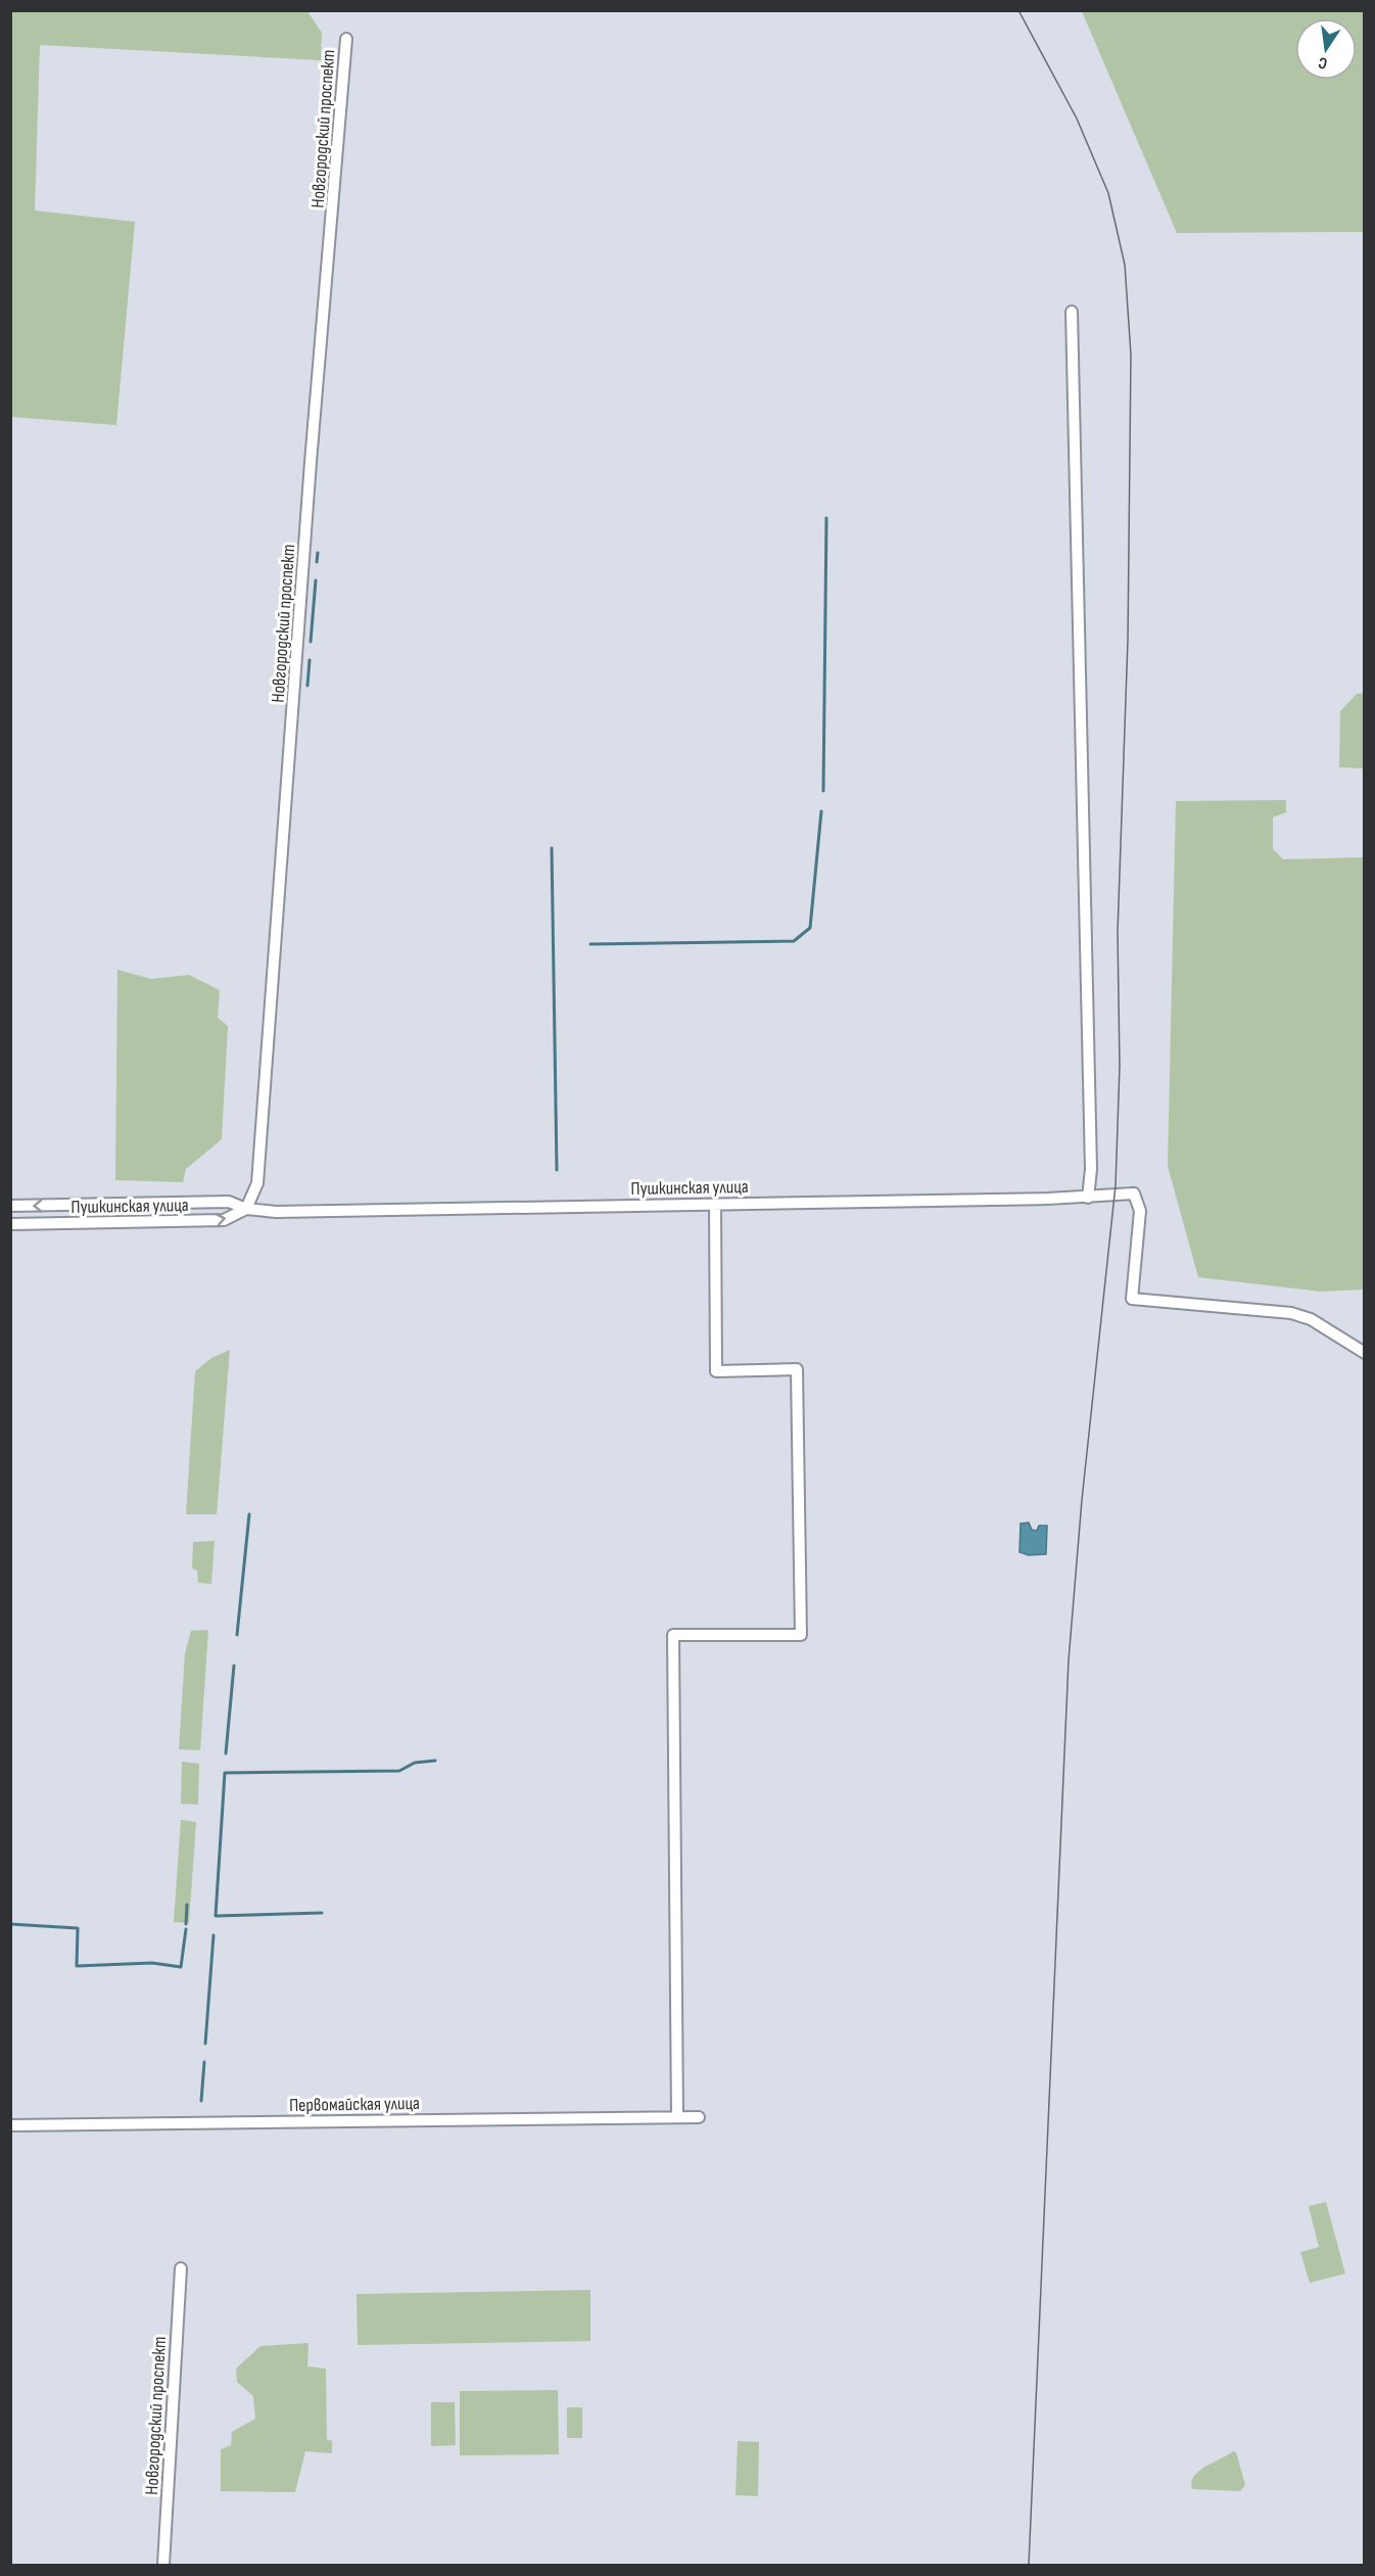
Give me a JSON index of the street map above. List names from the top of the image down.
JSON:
{
  "streets": {
    "street": ["Новгородский проспект", "Пушкинская улица", "Первомайская улица"]
  },
  "crossings": [
    ["Новгородский проспект", "Пушкинская улица"]
  ],
  "north": "bottom"
}
